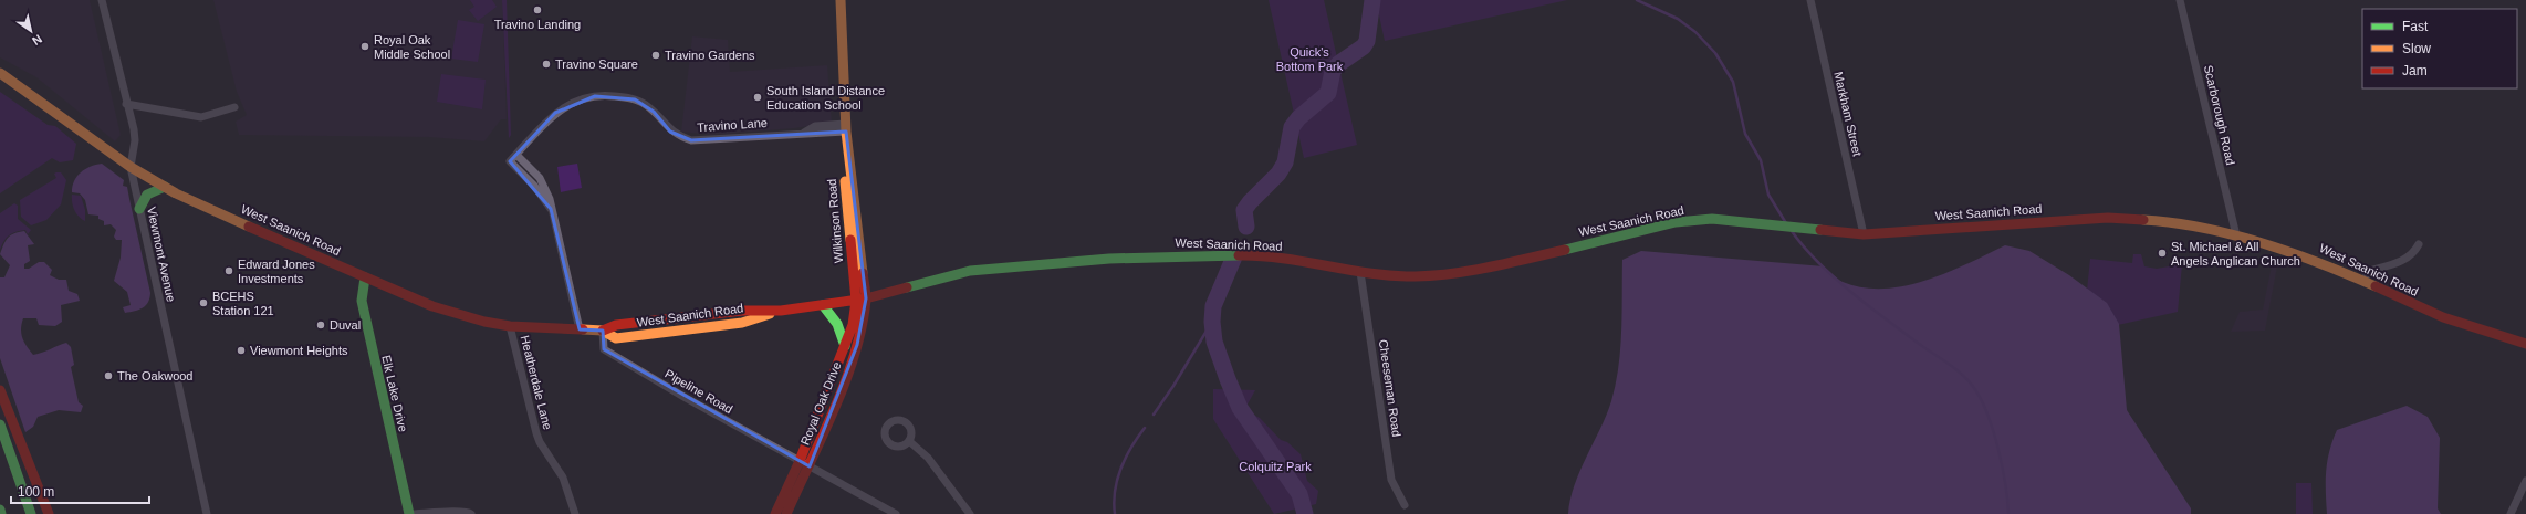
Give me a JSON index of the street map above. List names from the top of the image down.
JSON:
{
  "streets": {
    "main road": [
      "West Saanich Road",
      "Wilkinson Road",
      "Elk Lake Drive",
      "Royal Oak Drive"
    ],
    "street": [
      "Markham Street",
      "Scarborough Road",
      "Travino Lane",
      "Viewmont Avenue",
      "Heatherdale Lane",
      "Cheeseman Road",
      "Pipeline Road"
    ]
  },
  "crossings": [
    ["Markham Street", "West Saanich Road"],
    ["Scarborough Road", "West Saanich Road"],
    ["Travino Lane", "West Saanich Road"],
    ["Travino Lane", "Wilkinson Road"],
    ["West Saanich Road", "Wilkinson Road"],
    ["West Saanich Road", "Viewmont Avenue"],
    ["West Saanich Road", "Heatherdale Lane"],
    ["West Saanich Road", "Cheeseman Road"],
    ["West Saanich Road", "Pipeline Road"],
    ["West Saanich Road", "Elk Lake Drive"],
    ["West Saanich Road", "Royal Oak Drive"],
    ["Wilkinson Road", "Royal Oak Drive"],
    ["Pipeline Road", "Royal Oak Drive"]
  ],
  "parks": ["Quick's Bottom Park", "Colquitz Park"],
  "places": [
    "Travino Landing",
    "Royal Oak Middle School",
    "Travino Gardens",
    "Travino Square",
    "South Island Distance Education School",
    "St. Michael & All Angels Anglican Church",
    "Edward Jones Investments",
    "BCEHS Station 121",
    "Duval",
    "Viewmont Heights",
    "The Oakwood"
  ],
  "legend": ["Fast", "Slow", "Jam"],
  "scale_bar": "100 m",
  "north": "bottom right"
}
